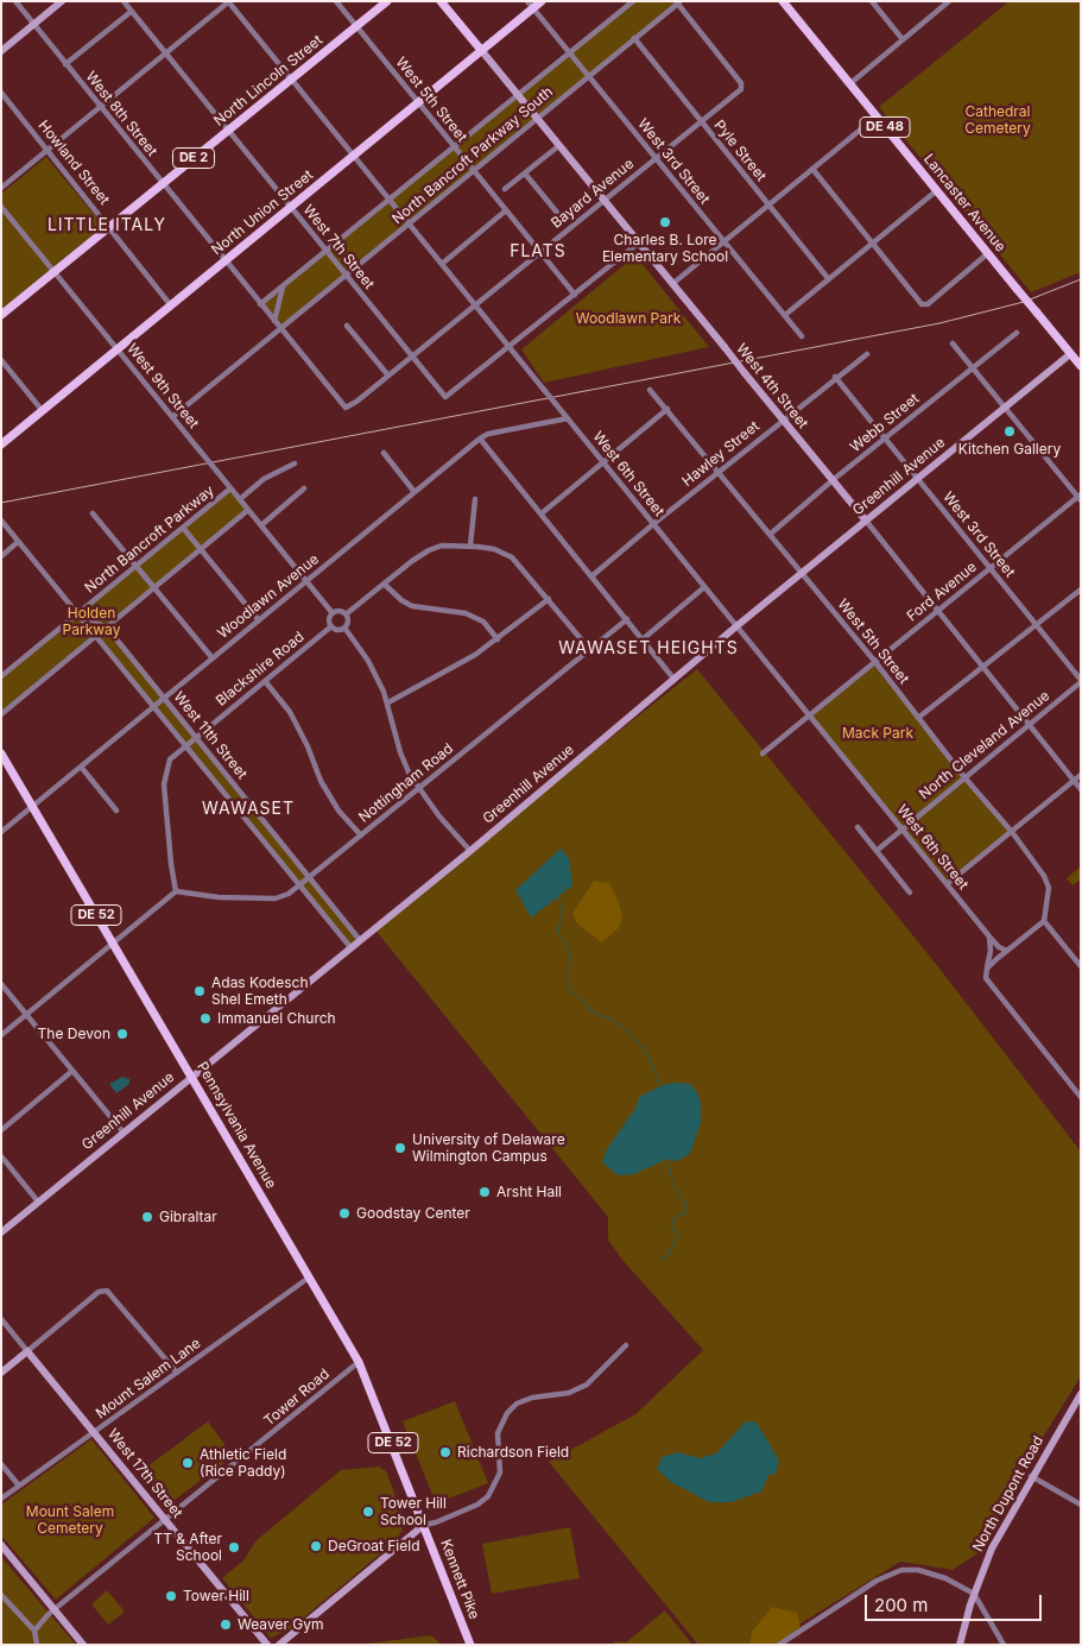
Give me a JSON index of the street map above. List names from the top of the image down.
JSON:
{
  "streets": {
    "main road": [
      "North Lincoln Street",
      "DE 48",
      "DE 2",
      "Lancaster Avenue",
      "North Union Street",
      "West 4th Street",
      "DE 52",
      "Pennsylvania Avenue",
      "Kennett Pike"
    ],
    "street": [
      "West 5th Street",
      "West 8th Street",
      "Pyle Street",
      "North Bancroft Parkway South",
      "West 3rd Street",
      "Howland Street",
      "Bayard Avenue",
      "West 7th Street",
      "West 9th Street",
      "Webb Street",
      "Hawley Street",
      "West 6th Street",
      "Greenhill Avenue",
      "North Bancroft Parkway",
      "Ford Avenue",
      "Woodlawn Avenue",
      "Blackshire Road",
      "West 11th Street",
      "North Cleveland Avenue",
      "Nottingham Road",
      "Mount Salem Lane",
      "Tower Road",
      "West 17th Street",
      "North Dupont Road"
    ]
  },
  "crossings": [
    ["North Lincoln Street", "West 5th Street"],
    ["North Lincoln Street", "West 8th Street"],
    ["North Lincoln Street", "Howland Street"],
    ["North Lincoln Street", "West 7th Street"],
    ["North Lincoln Street", "West 9th Street"],
    ["North Lincoln Street", "West 6th Street"],
    ["West 5th Street", "North Bancroft Parkway South"],
    ["West 5th Street", "Bayard Avenue"],
    ["West 5th Street", "North Union Street"],
    ["West 5th Street", "Webb Street"],
    ["West 5th Street", "Hawley Street"],
    ["West 5th Street", "Greenhill Avenue"],
    ["West 5th Street", "Ford Avenue"],
    ["West 5th Street", "North Cleveland Avenue"],
    ["West 8th Street", "North Bancroft Parkway South"],
    ["West 8th Street", "Bayard Avenue"],
    ["West 8th Street", "North Union Street"],
    ["Pyle Street", "North Bancroft Parkway South"],
    ["Pyle Street", "Bayard Avenue"],
    ["North Bancroft Parkway South", "West 3rd Street"],
    ["North Bancroft Parkway South", "Bayard Avenue"],
    ["North Bancroft Parkway South", "West 7th Street"],
    ["North Bancroft Parkway South", "West 9th Street"],
    ["North Bancroft Parkway South", "West 4th Street"],
    ["North Bancroft Parkway South", "West 6th Street"],
    ["West 3rd Street", "Bayard Avenue"],
    ["West 3rd Street", "North Union Street"],
    ["West 3rd Street", "Webb Street"],
    ["West 3rd Street", "Hawley Street"],
    ["West 3rd Street", "Greenhill Avenue"],
    ["West 3rd Street", "Ford Avenue"],
    ["West 3rd Street", "North Cleveland Avenue"],
    ["Howland Street", "North Union Street"],
    ["Bayard Avenue", "West 7th Street"],
    ["Bayard Avenue", "West 4th Street"],
    ["Bayard Avenue", "West 6th Street"],
    ["Lancaster Avenue", "Greenhill Avenue"],
    ["North Union Street", "West 7th Street"],
    ["North Union Street", "West 9th Street"],
    ["North Union Street", "West 4th Street"],
    ["North Union Street", "West 6th Street"],
    ["West 7th Street", "West 6th Street"],
    ["West 9th Street", "North Bancroft Parkway"],
    ["West 9th Street", "Woodlawn Avenue"],
    ["West 9th Street", "Blackshire Road"],
    ["West 4th Street", "Webb Street"],
    ["West 4th Street", "Hawley Street"],
    ["West 4th Street", "Greenhill Avenue"],
    ["West 4th Street", "Ford Avenue"],
    ["West 4th Street", "North Cleveland Avenue"],
    ["Hawley Street", "West 6th Street"],
    ["West 6th Street", "Greenhill Avenue"],
    ["West 6th Street", "Ford Avenue"],
    ["West 6th Street", "Woodlawn Avenue"],
    ["West 6th Street", "North Cleveland Avenue"],
    ["Greenhill Avenue", "West 11th Street"],
    ["Greenhill Avenue", "Pennsylvania Avenue"],
    ["North Bancroft Parkway", "West 11th Street"],
    ["Woodlawn Avenue", "West 11th Street"],
    ["Woodlawn Avenue", "Pennsylvania Avenue"],
    ["Blackshire Road", "West 11th Street"],
    ["Blackshire Road", "Nottingham Road"],
    ["West 11th Street", "Nottingham Road"],
    ["Pennsylvania Avenue", "Mount Salem Lane"],
    ["Pennsylvania Avenue", "Tower Road"],
    ["Pennsylvania Avenue", "Kennett Pike"],
    ["Mount Salem Lane", "West 17th Street"],
    ["Tower Road", "West 17th Street"]
  ],
  "districts": [
    "LITTLE ITALY",
    "FLATS",
    "WAWASET HEIGHTS",
    "WAWASET"
  ],
  "parks": [
    "Cathedral Cemetery",
    "Woodlawn Park",
    "Holden Parkway",
    "Mack Park",
    "Mount Salem Cemetery"
  ],
  "places": [
    "Charles B. Lore Elementary School",
    "Kitchen Gallery",
    "Adas Kodesch Shel Emeth",
    "Immanuel Church",
    "The Devon",
    "University of Delaware Wilmington Campus",
    "Arsht Hall",
    "Goodstay Center",
    "Gibraltar",
    "Richardson Field",
    "Athletic Field (Rice Paddy)",
    "Tower Hill School",
    "DeGroat Field",
    "TT & After School",
    "Tower Hill",
    "Weaver Gym"
  ],
  "scale_bar": "200 m"
}
